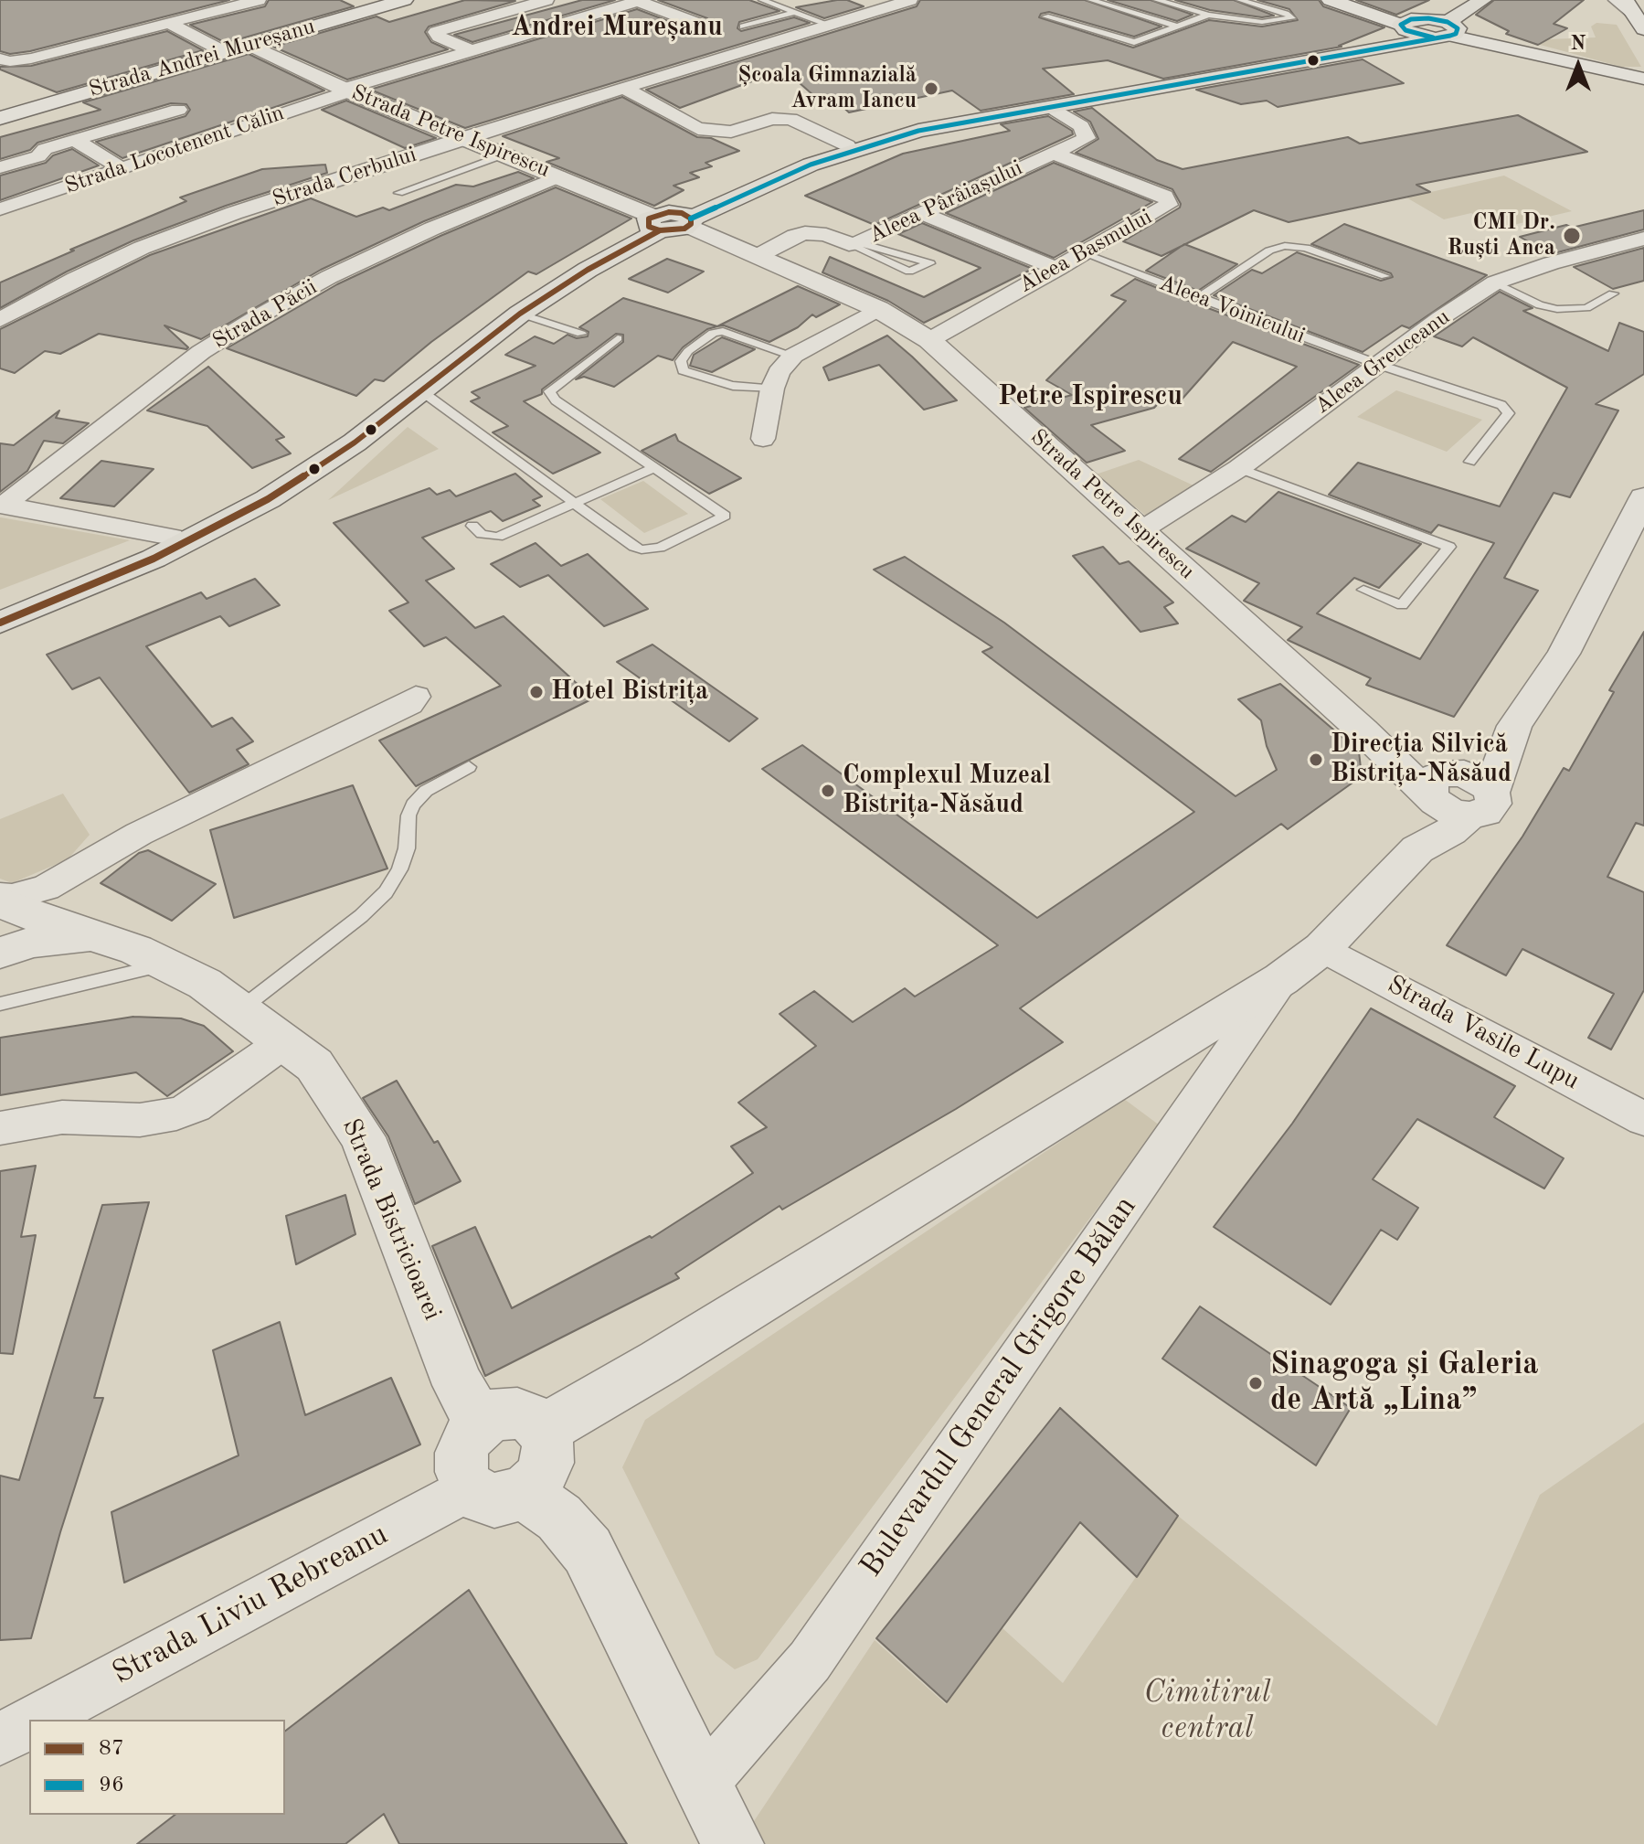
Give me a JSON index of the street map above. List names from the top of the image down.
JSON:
{
  "streets": {
    "street": [
      "Strada Andrei Mureșanu",
      "Strada Petre Ispirescu",
      "Strada Locotenent Călin",
      "Strada Cerbului",
      "Aleea Pârâiașului",
      "Aleea Basmului",
      "Strada Păcii",
      "Aleea Greuceanu",
      "Strada Vasile Lupu",
      "Strada Bistricioarei",
      "Bulevardul General Grigore Bălan",
      "Strada Liviu Rebreanu"
    ],
    "lane": ["Aleea Voinicului"]
  },
  "crossings": [
    ["Strada Andrei Mureșanu", "Strada Petre Ispirescu"],
    ["Strada Petre Ispirescu", "Strada Locotenent Călin"],
    ["Strada Petre Ispirescu", "Strada Cerbului"],
    ["Strada Petre Ispirescu", "Aleea Pârâiașului"],
    ["Strada Petre Ispirescu", "Aleea Basmului"],
    ["Strada Petre Ispirescu", "Strada Păcii"],
    ["Strada Petre Ispirescu", "Aleea Greuceanu"],
    ["Strada Petre Ispirescu", "Bulevardul General Grigore Bălan"],
    ["Aleea Pârâiașului", "Aleea Basmului"],
    ["Aleea Basmului", "Aleea Voinicului"],
    ["Aleea Voinicului", "Aleea Greuceanu"],
    ["Strada Vasile Lupu", "Bulevardul General Grigore Bălan"],
    ["Strada Bistricioarei", "Bulevardul General Grigore Bălan"],
    ["Strada Bistricioarei", "Strada Liviu Rebreanu"],
    ["Bulevardul General Grigore Bălan", "Strada Liviu Rebreanu"]
  ],
  "districts": ["Andrei Mureșanu", "Petre Ispirescu"],
  "parks": ["Cimitirul central"],
  "places": [
    "Școala Gimnazială Avram Iancu",
    "CMI Dr. Ruști Anca",
    "Hotel Bistrița",
    "Direcția Silvică Bistrița-Năsăud",
    "Complexul Muzeal Bistrița-Năsăud",
    "Sinagoga și Galeria de Artă „Lina”"
  ],
  "lines": ["transit line 96", "transit line 87"],
  "legend": ["87", "96"],
  "north": "top"
}
